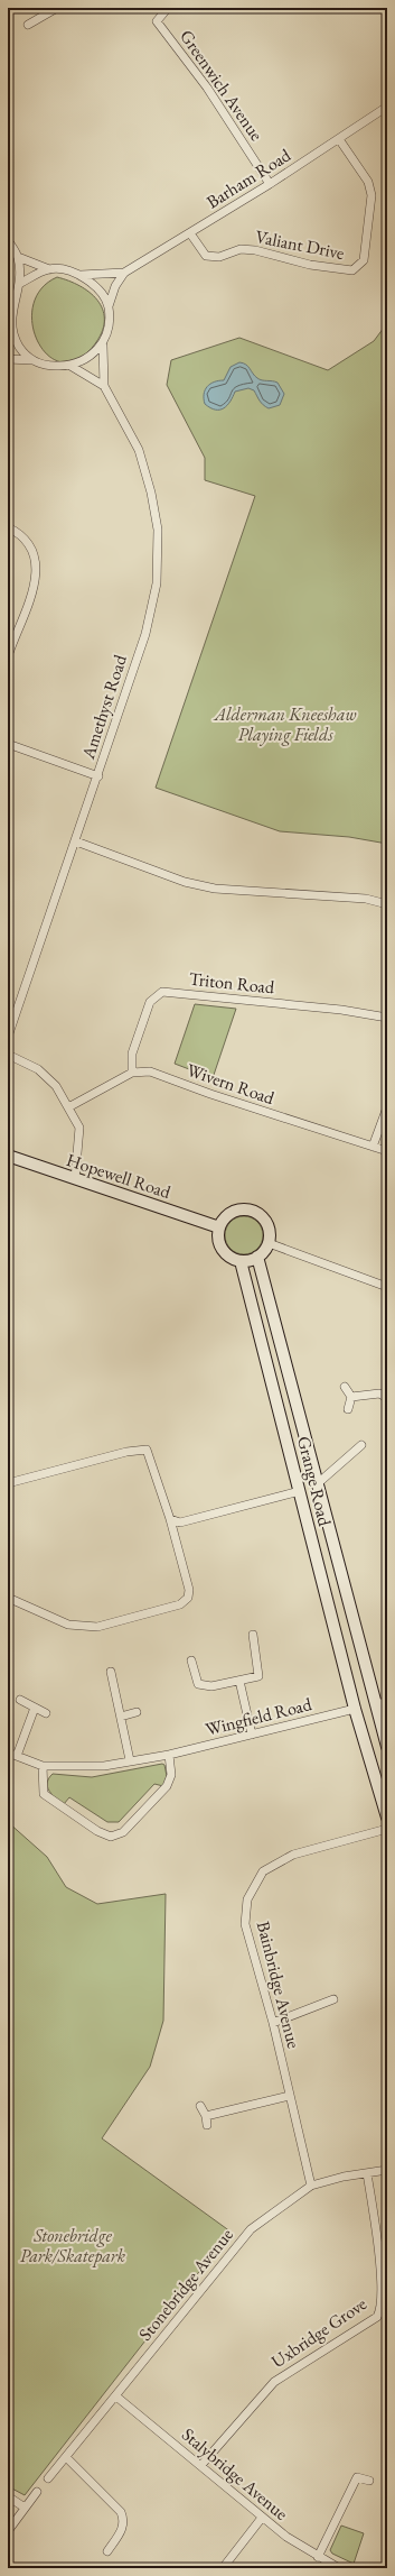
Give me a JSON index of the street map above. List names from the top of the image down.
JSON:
{
  "streets": {
    "street": [
      "Greenwich Avenue",
      "Barham Road",
      "Valiant Drive",
      "Amethyst Road",
      "Triton Road",
      "Wivern Road",
      "Hopewell Road",
      "Grange Road",
      "Wingfield Road",
      "Bainbridge Avenue",
      "Stonebridge Avenue",
      "Uxbridge Grove",
      "Stalybridge Avenue"
    ]
  },
  "crossings": [
    ["Greenwich Avenue", "Barham Road"],
    ["Barham Road", "Valiant Drive"],
    ["Barham Road", "Amethyst Road"],
    ["Triton Road", "Wivern Road"],
    ["Hopewell Road", "Grange Road"],
    ["Grange Road", "Wingfield Road"],
    ["Bainbridge Avenue", "Stonebridge Avenue"],
    ["Stonebridge Avenue", "Uxbridge Grove"],
    ["Stonebridge Avenue", "Stalybridge Avenue"],
    ["Uxbridge Grove", "Stalybridge Avenue"]
  ],
  "parks": ["Alderman Kneeshaw Playing Fields", "Stonebridge Park/Skatepark"]
}
